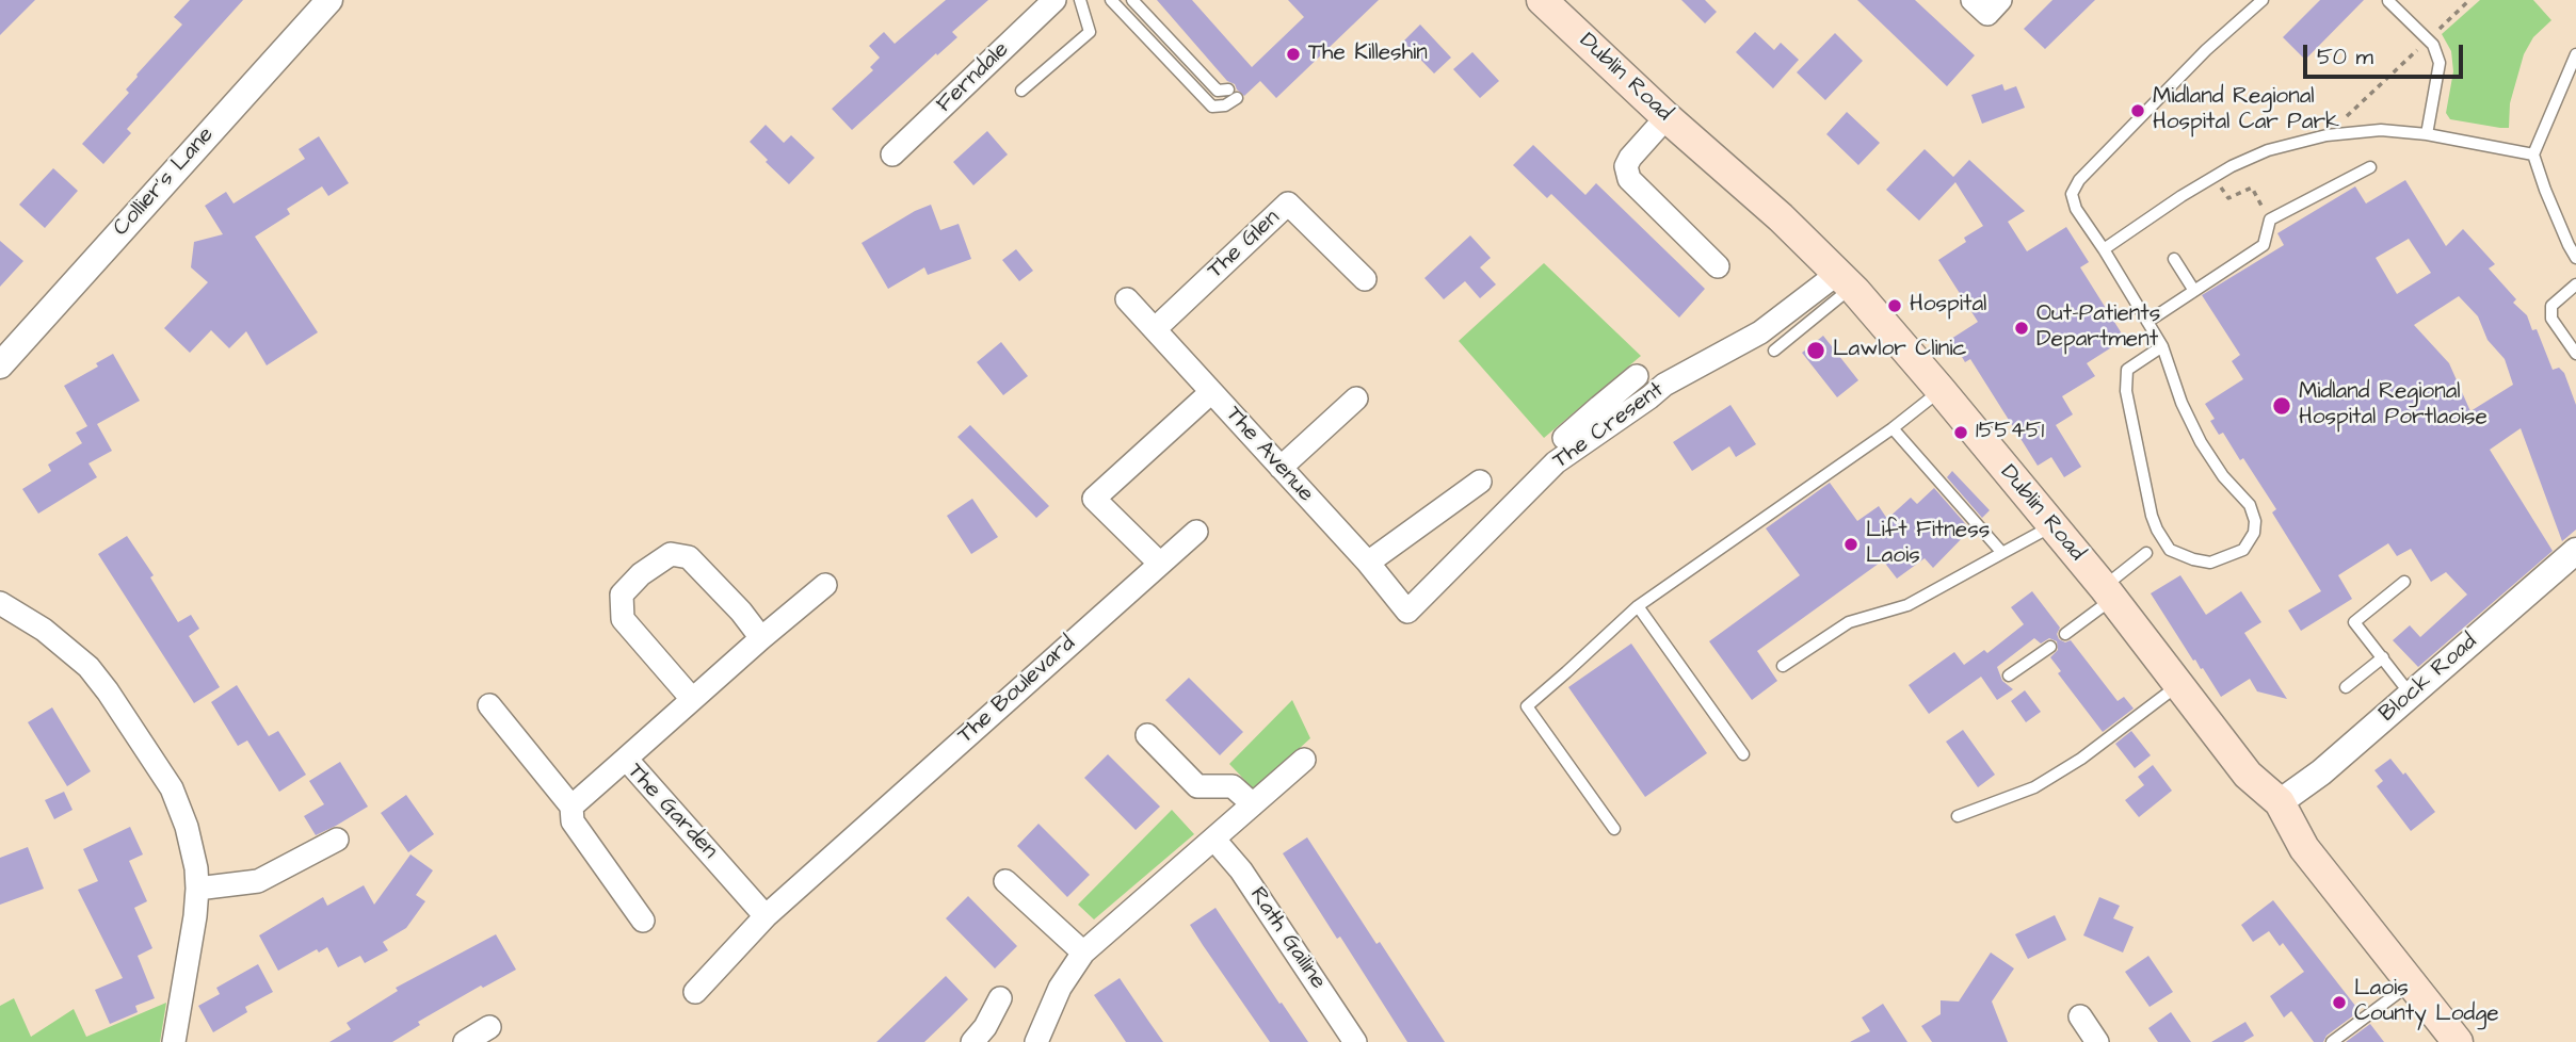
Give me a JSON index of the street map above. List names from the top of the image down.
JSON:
{
  "streets": {
    "main road": ["Dublin Road"],
    "street": [
      "Ferndale",
      "Collier's Lane",
      "The Glen",
      "The Cresent",
      "The Avenue",
      "Block Road",
      "The Boulevard",
      "The Garden",
      "Rath Gailine"
    ]
  },
  "crossings": [
    ["Dublin Road", "The Cresent"],
    ["Dublin Road", "Block Road"],
    ["The Glen", "The Avenue"],
    ["The Cresent", "The Avenue"],
    ["The Boulevard", "The Garden"]
  ],
  "places": [
    "The Killeshin",
    "Midland Regional Hospital Car Park",
    "Hospital",
    "Out-Patients Department",
    "Lawlor Clinic",
    "Midland Regional Hospital Portlaoise",
    "155451",
    "Lift Fitness Laois",
    "Laois County Lodge"
  ],
  "scale_bar": "50 m"
}
